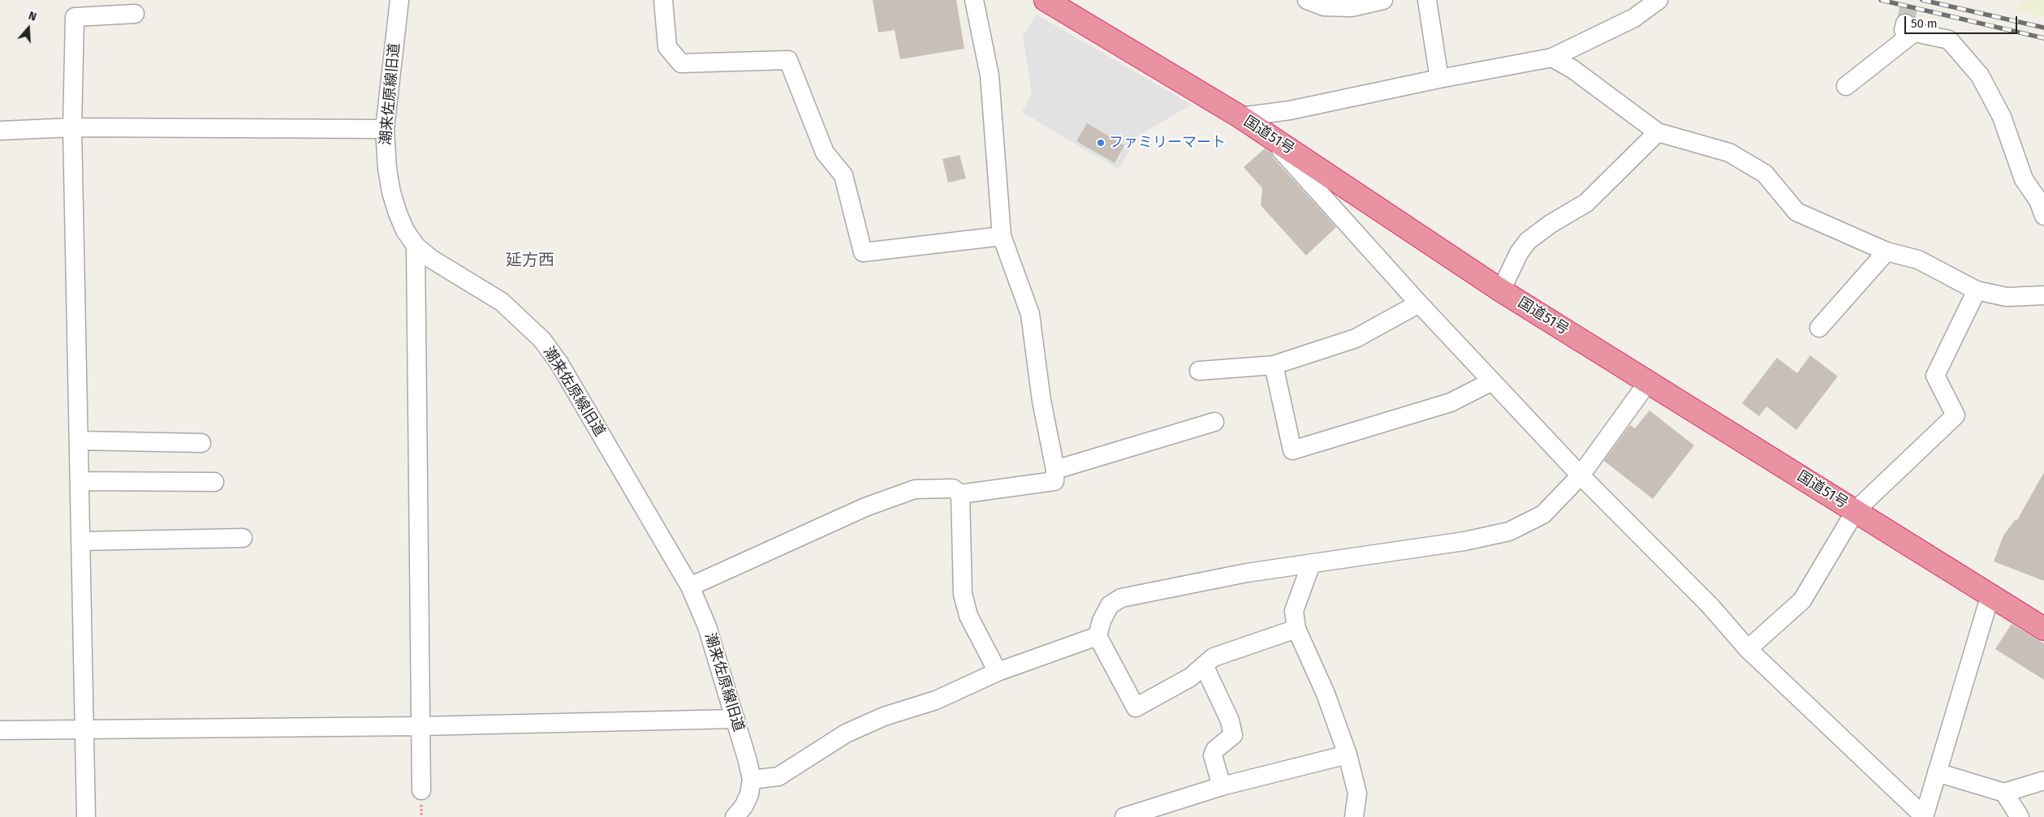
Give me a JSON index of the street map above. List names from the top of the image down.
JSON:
{
  "streets": {
    "highway": ["国道51号"],
    "street": ["潮来佐原線旧道"]
  },
  "districts": ["延方西"],
  "places": ["ファミリーマート"],
  "scale_bar": "50 m",
  "north": "top"
}
